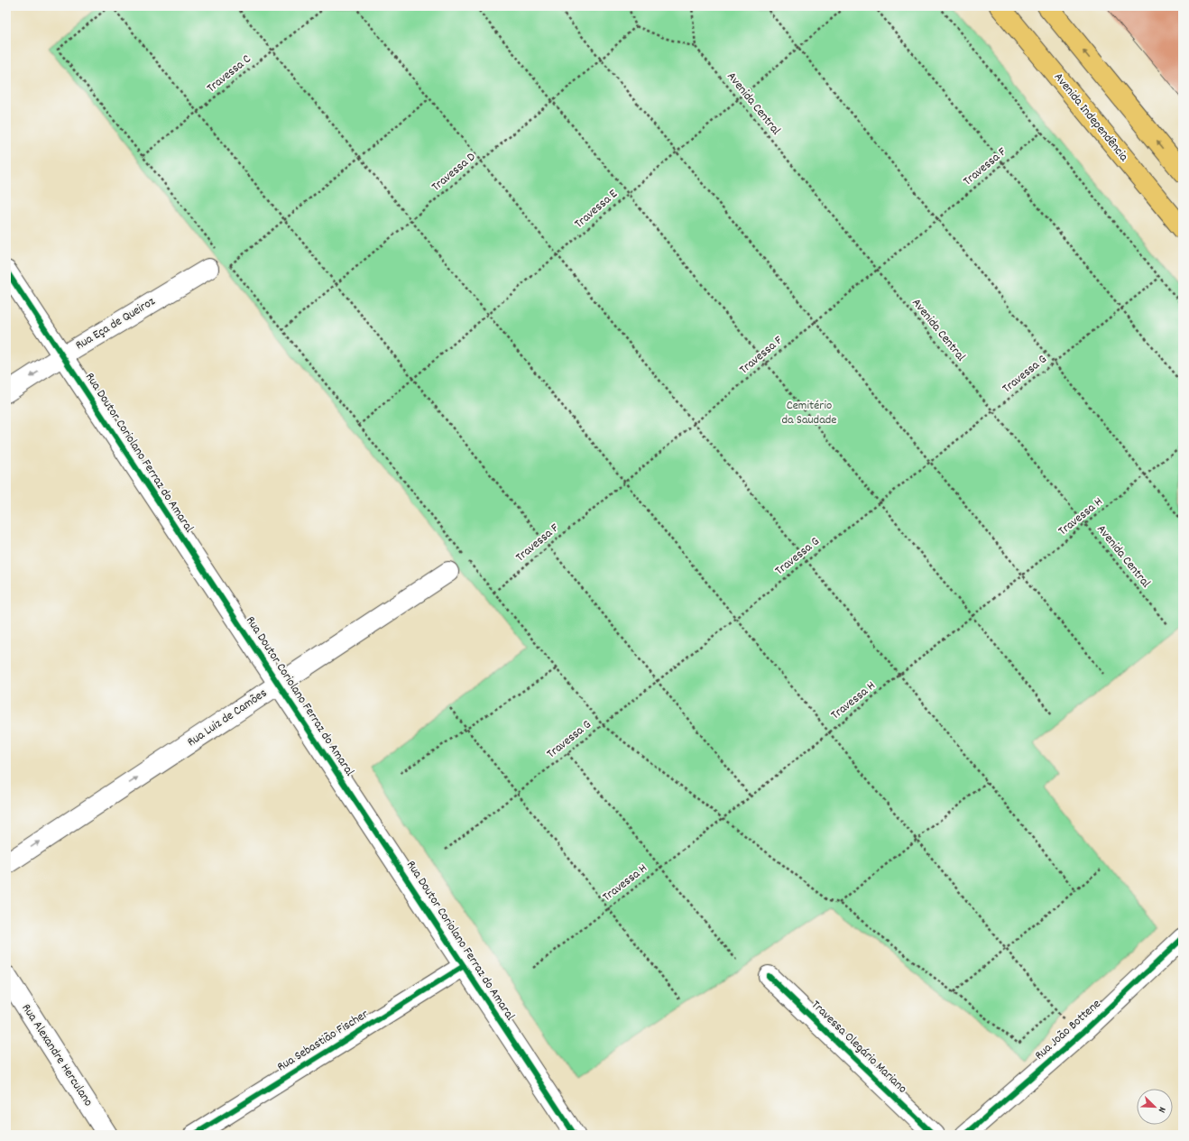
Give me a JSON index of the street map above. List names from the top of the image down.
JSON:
{
  "streets": {
    "main road": ["Avenida Independência"],
    "street": [
      "Rua Eça de Queiroz",
      "Rua Doutor Coriolano Ferraz do Amaral",
      "Rua Luiz de Camões",
      "Rua João Bottene",
      "Rua Sebastião Fischer",
      "Travessa Olegário Mariano",
      "Rua Alexandre Herculano"
    ],
    "path": [
      "Travessa C",
      "Avenida Central",
      "Travessa F",
      "Travessa D",
      "Travessa E",
      "Travessa G",
      "Travessa H"
    ]
  },
  "crossings": [
    ["Avenida Central", "Travessa F"],
    ["Avenida Central", "Travessa E"],
    ["Avenida Central", "Travessa G"],
    ["Avenida Central", "Travessa H"],
    ["Rua Eça de Queiroz", "Rua Doutor Coriolano Ferraz do Amaral"],
    ["Rua Doutor Coriolano Ferraz do Amaral", "Rua Luiz de Camões"],
    ["Rua Doutor Coriolano Ferraz do Amaral", "Rua Sebastião Fischer"]
  ],
  "one_way": ["Rua Luiz de Camões"],
  "parks": ["Cemitério da Saudade"],
  "north": "bottom right"
}
